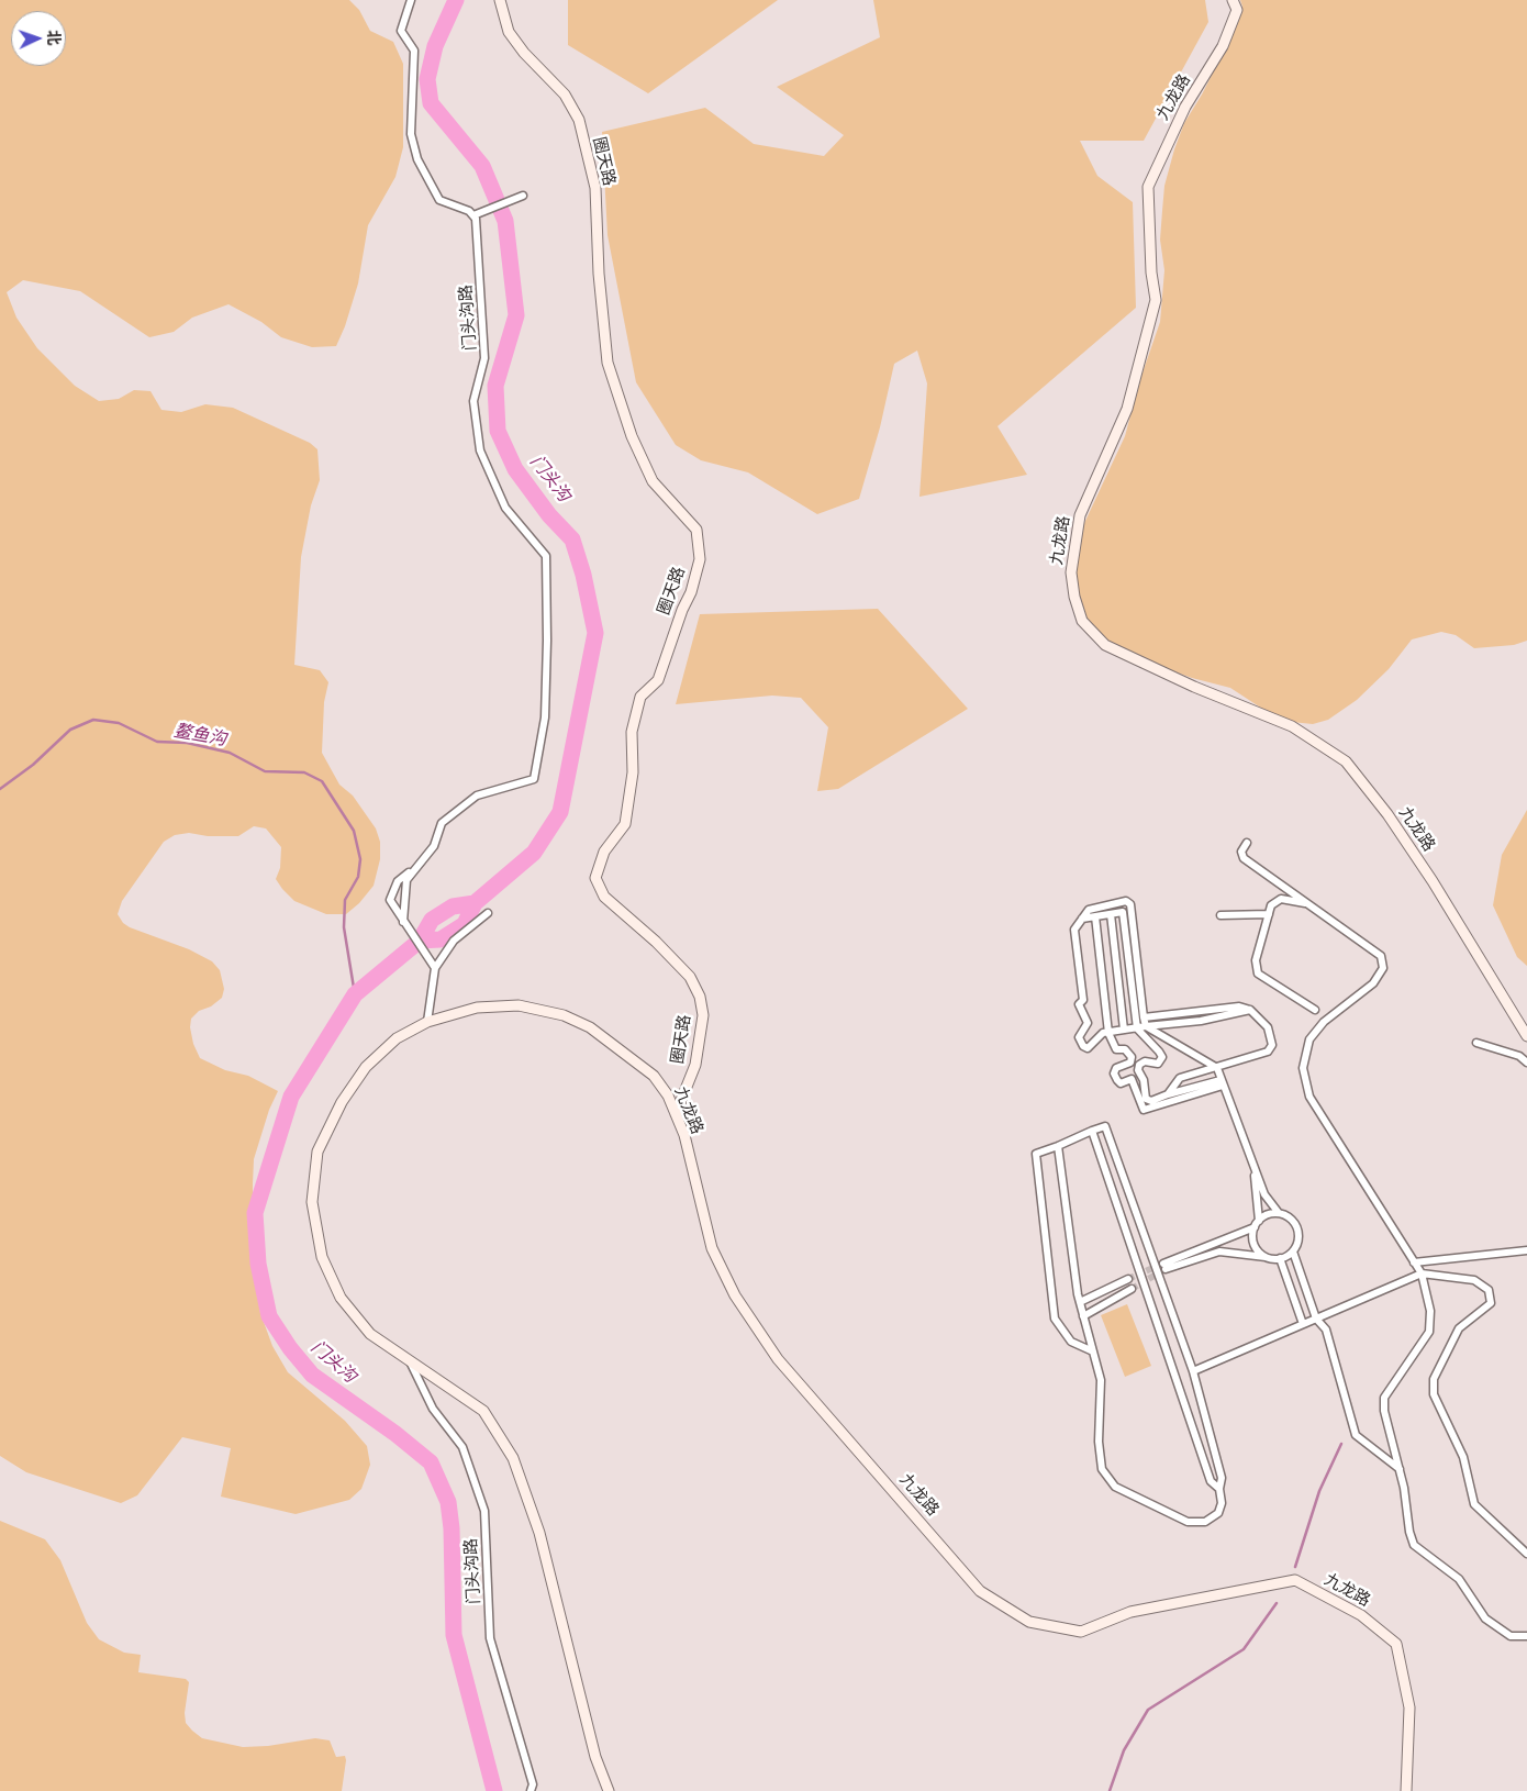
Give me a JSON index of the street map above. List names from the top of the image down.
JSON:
{
  "streets": {
    "street": ["九龙路", "圈天路", "门头沟路"]
  },
  "crossings": [
    ["九龙路", "圈天路"],
    ["九龙路", "门头沟路"]
  ],
  "water": ["门头沟", "鳌鱼沟"],
  "north": "right"
}
